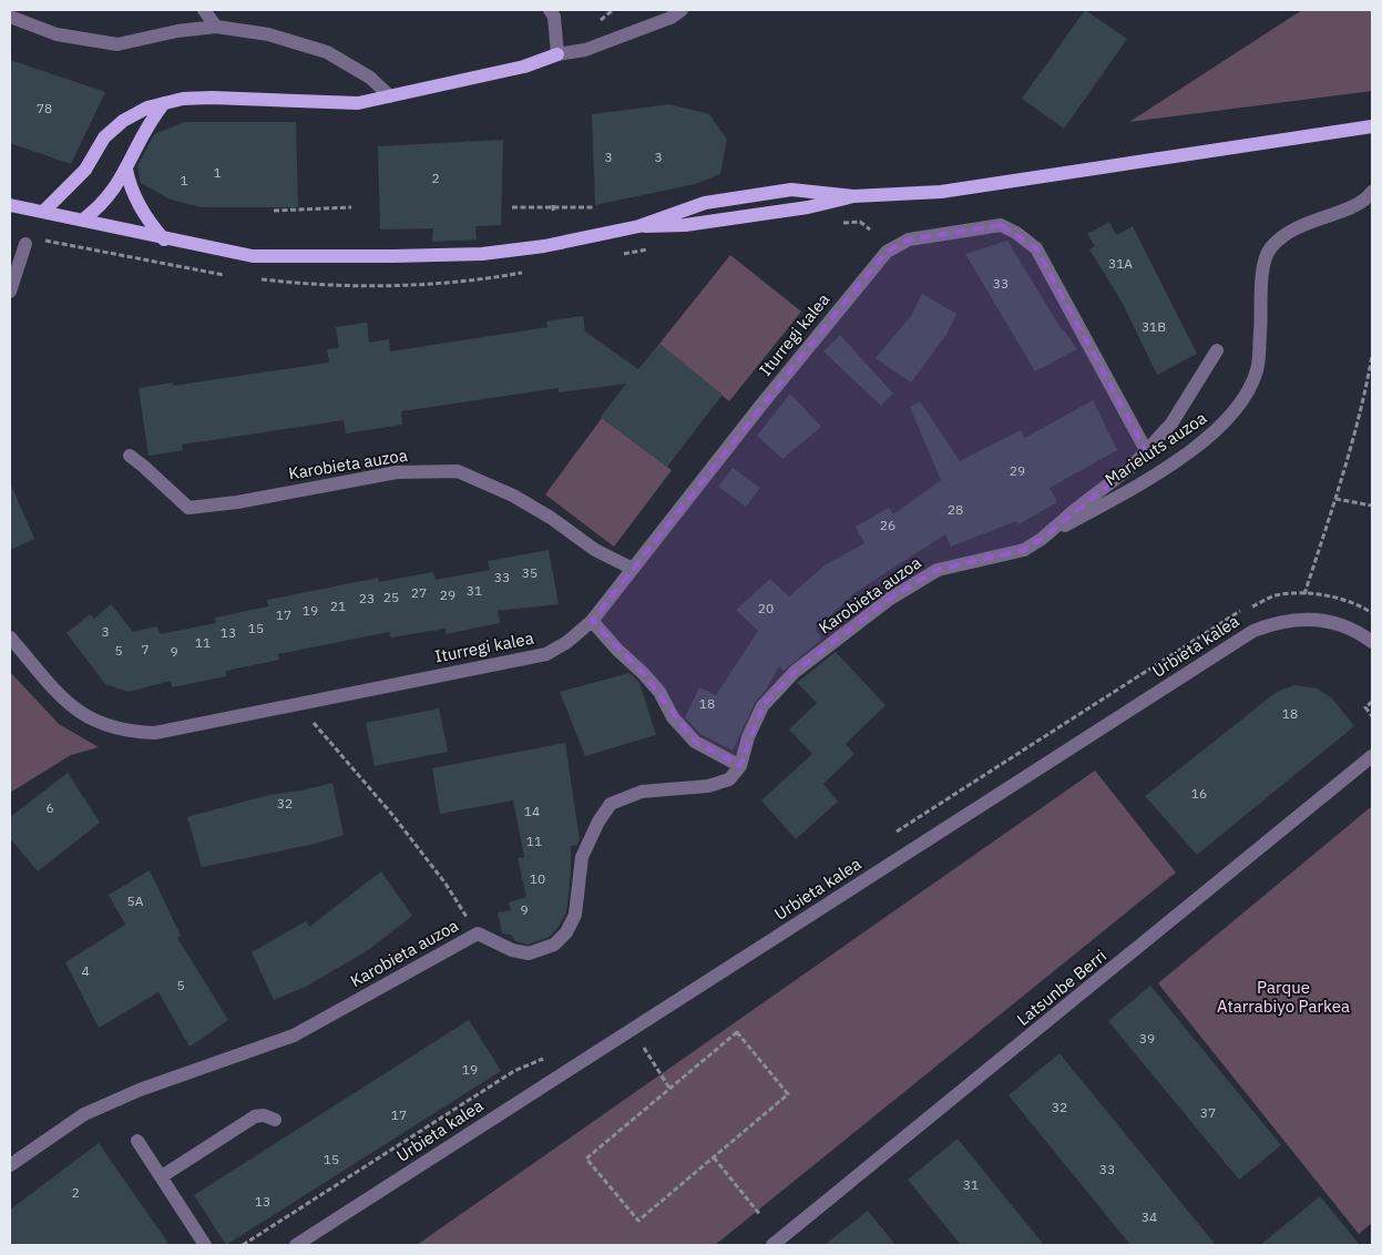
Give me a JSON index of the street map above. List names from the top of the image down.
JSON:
{
  "streets": {
    "street": [
      "Iturregi kalea",
      "Marieluts auzoa",
      "Karobieta auzoa",
      "Urbieta kalea",
      "Latsunbe Berri"
    ]
  },
  "crossings": [
    ["Iturregi kalea", "Karobieta auzoa"],
    ["Marieluts auzoa", "Karobieta auzoa"]
  ],
  "parks": ["Parque Atarrabiyo Parkea"],
  "house_numbers": [
    "78",
    "3",
    "3",
    "1",
    "2",
    "1",
    "31A",
    "33",
    "31B",
    "29",
    "28",
    "26",
    "35",
    "33",
    "31",
    "27",
    "29",
    "25",
    "23",
    "21",
    "20",
    "19",
    "17",
    "15",
    "3",
    "13",
    "11",
    "7",
    "5",
    "9",
    "18",
    "18",
    "16",
    "32",
    "6",
    "14",
    "11",
    "10",
    "5A",
    "9",
    "4",
    "5",
    "39",
    "19",
    "32",
    "37",
    "17",
    "15",
    "33",
    "31",
    "2",
    "13",
    "34"
  ]
}
